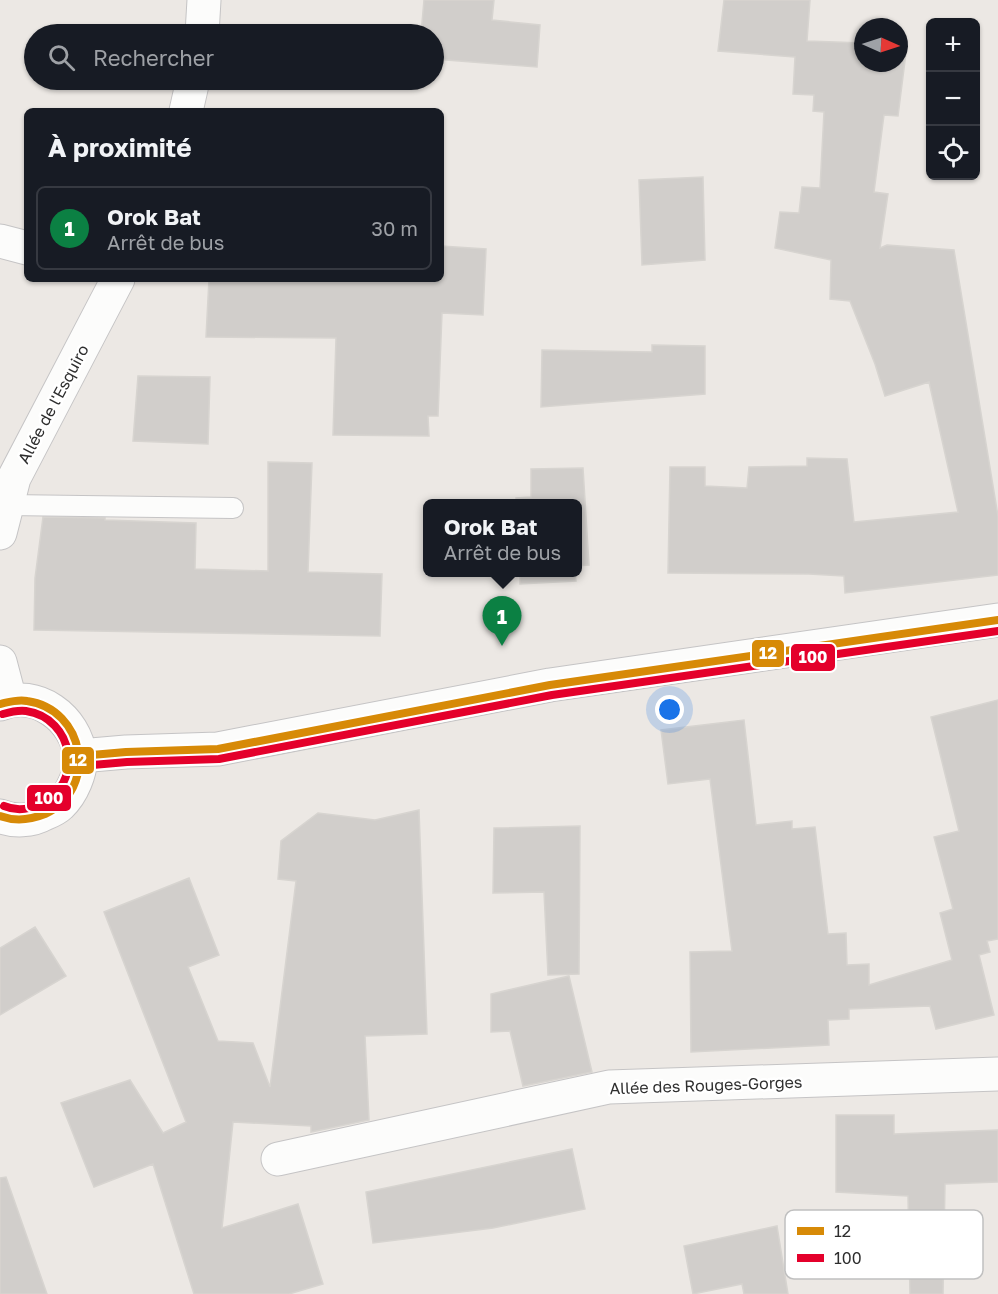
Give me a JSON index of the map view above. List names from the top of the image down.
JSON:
{
  "streets": {
    "street": ["Allée de l'Esquiro", "Allée des Rouges-Gorges"]
  },
  "lines": ["transit line 12", "transit line 100"],
  "legend": ["12", "100"],
  "north": "right",
  "page": {
    "map_buttons": ["+", "−"],
    "search": "Rechercher",
    "heading": "À proximité",
    "list": [
      {
        "mark": "1",
        "name": "Orok Bat",
        "note": "Arrêt de bus",
        "value": "30 m"
      }
    ],
    "popup": ["Orok Bat", "Arrêt de bus"],
    "pins": "1"
  }
}
